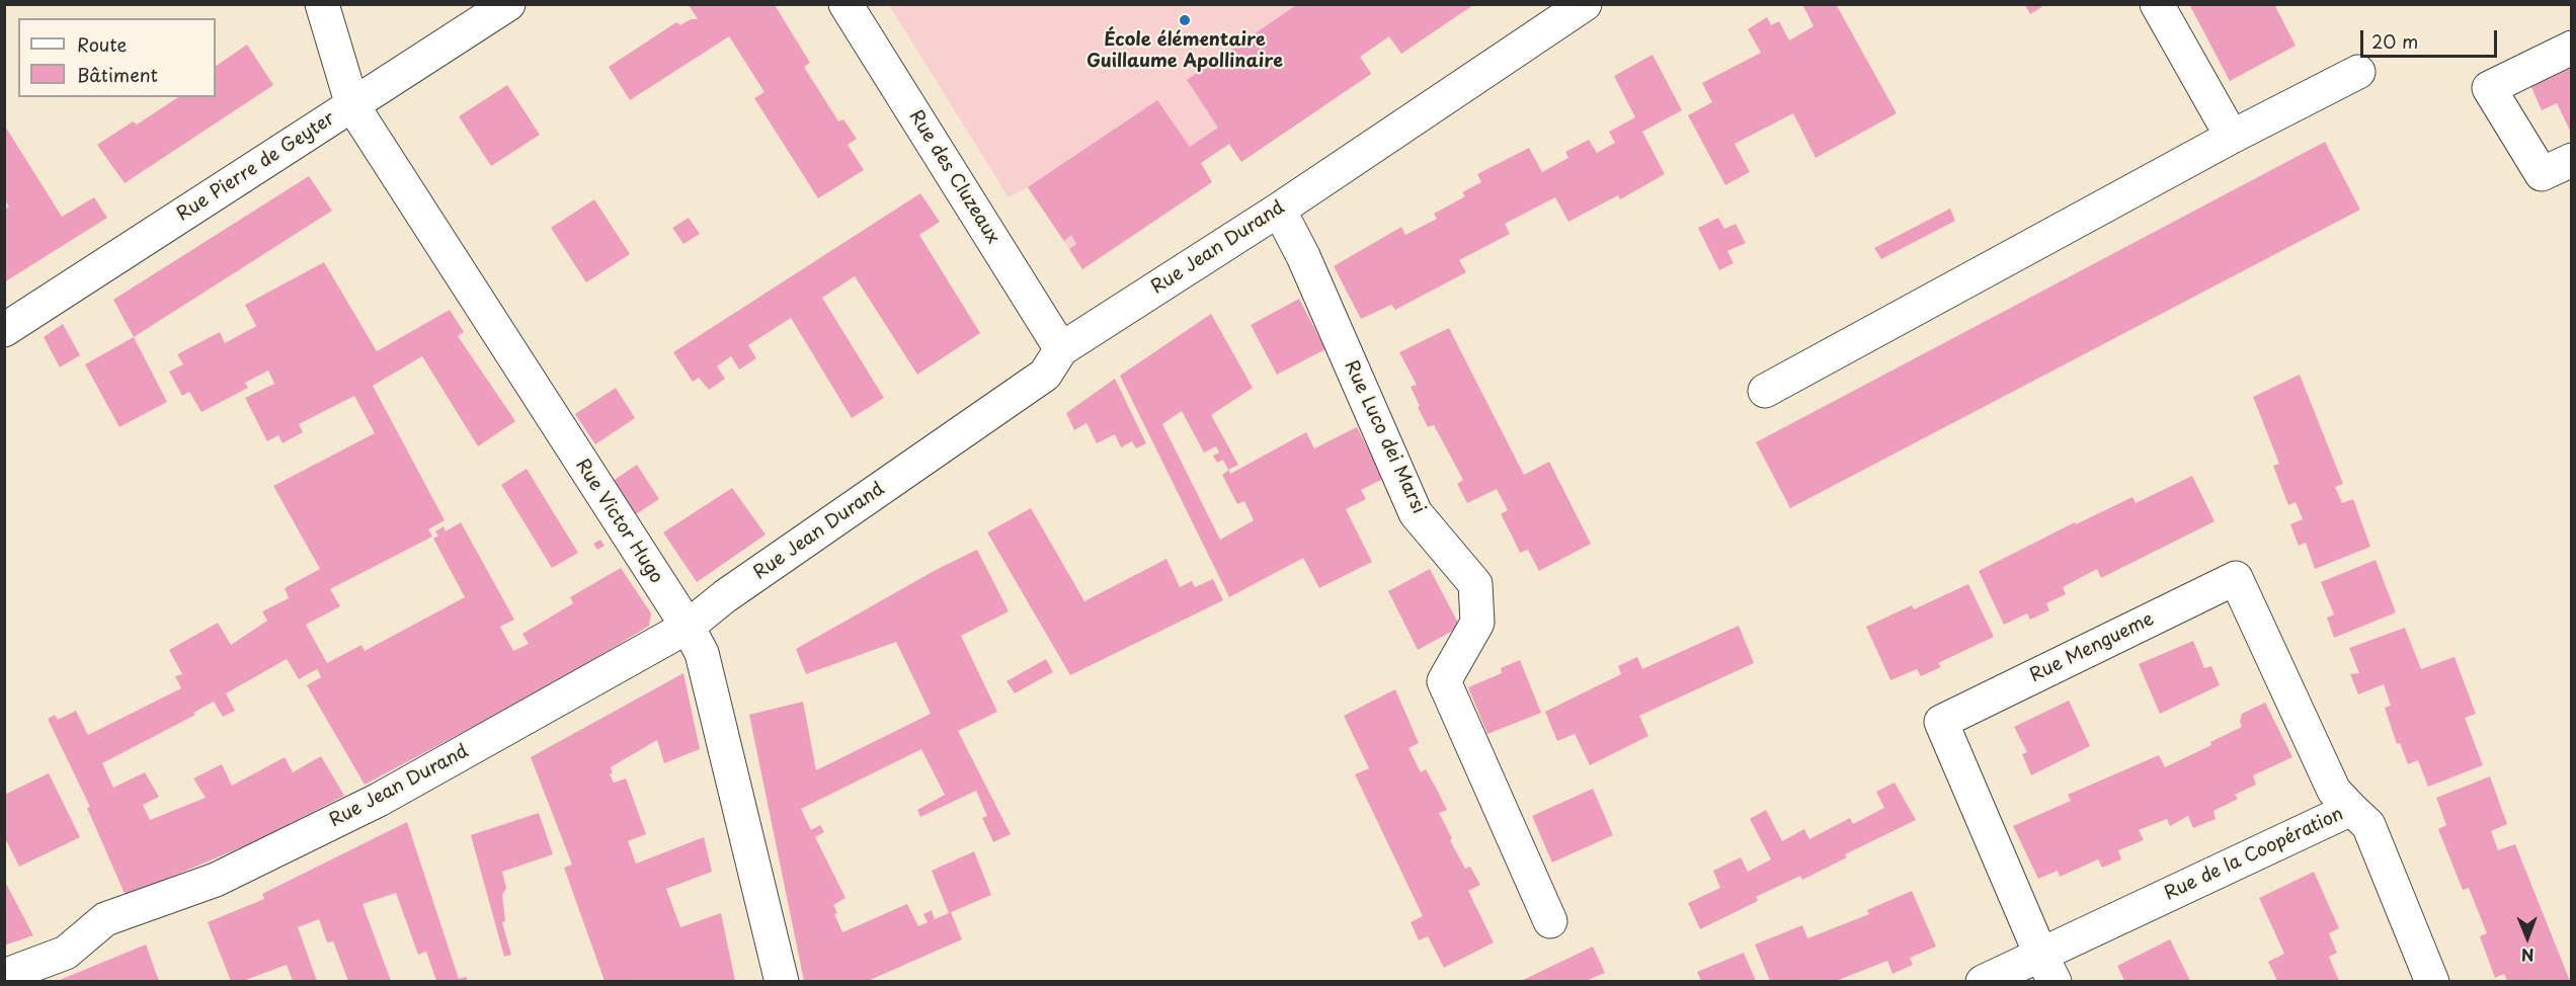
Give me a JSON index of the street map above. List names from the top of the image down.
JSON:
{
  "streets": {
    "street": [
      "Rue Pierre de Geyter",
      "Rue des Cluzeaux",
      "Rue Jean Durand",
      "Rue Luco dei Marsi",
      "Rue Victor Hugo",
      "Rue Mengueme",
      "Rue de la Coopération"
    ]
  },
  "crossings": [
    ["Rue Pierre de Geyter", "Rue Victor Hugo"],
    ["Rue des Cluzeaux", "Rue Jean Durand"],
    ["Rue Jean Durand", "Rue Luco dei Marsi"],
    ["Rue Jean Durand", "Rue Victor Hugo"],
    ["Rue Mengueme", "Rue de la Coopération"]
  ],
  "places": ["École élémentaire Guillaume Apollinaire"],
  "legend": ["Route", "Bâtiment"],
  "scale_bar": "20 m",
  "north": "bottom"
}
